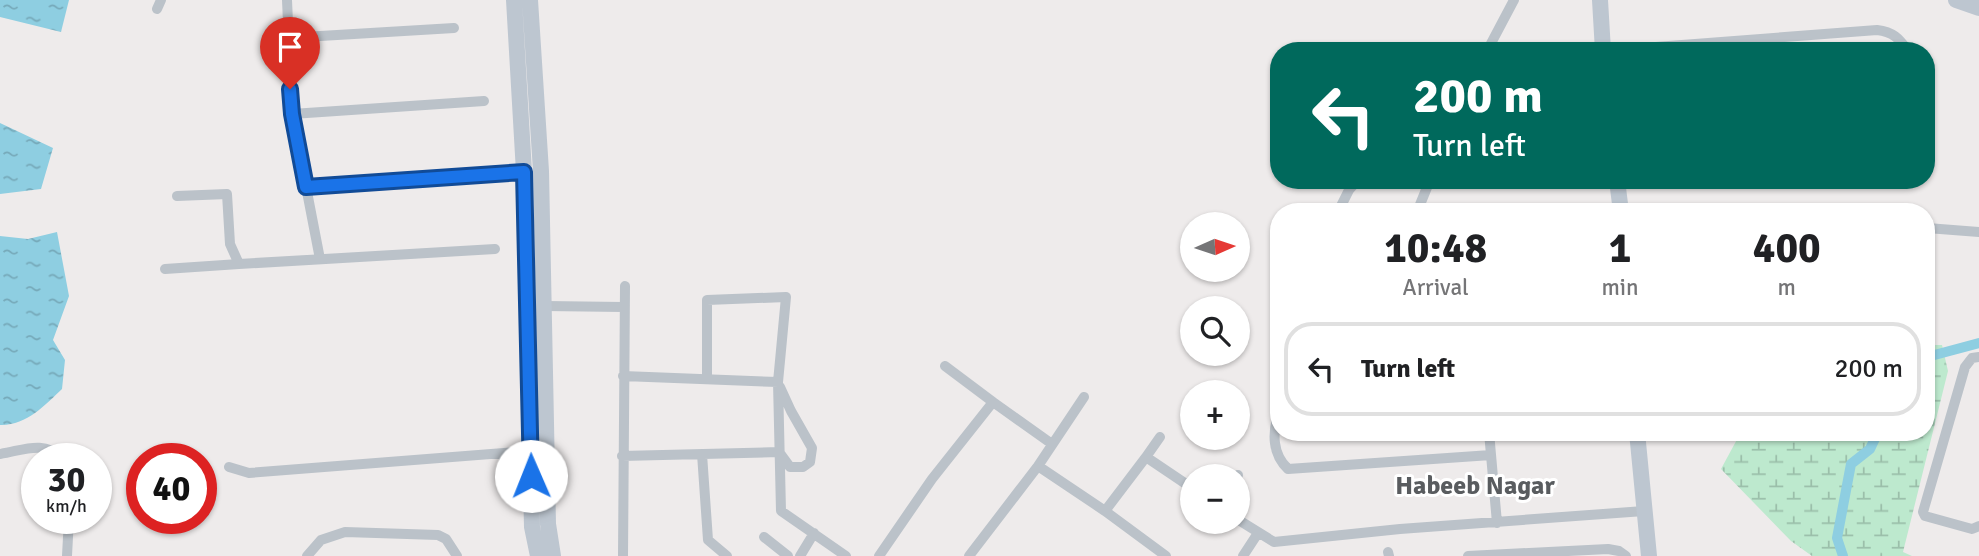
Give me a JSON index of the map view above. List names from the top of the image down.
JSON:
{
  "districts": ["Habeeb Nagar"],
  "north": "right",
  "page": {
    "turn": ["200 m", "Turn left"],
    "eta": [
      "10:48",
      "Arrival",
      "1",
      "min",
      "400",
      "m"
    ],
    "map_buttons": ["+", "−"],
    "list": [
      {
        "name": "Turn left",
        "value": "200 m"
      }
    ],
    "speed": "30 km/h",
    "limit": "40"
  }
}
